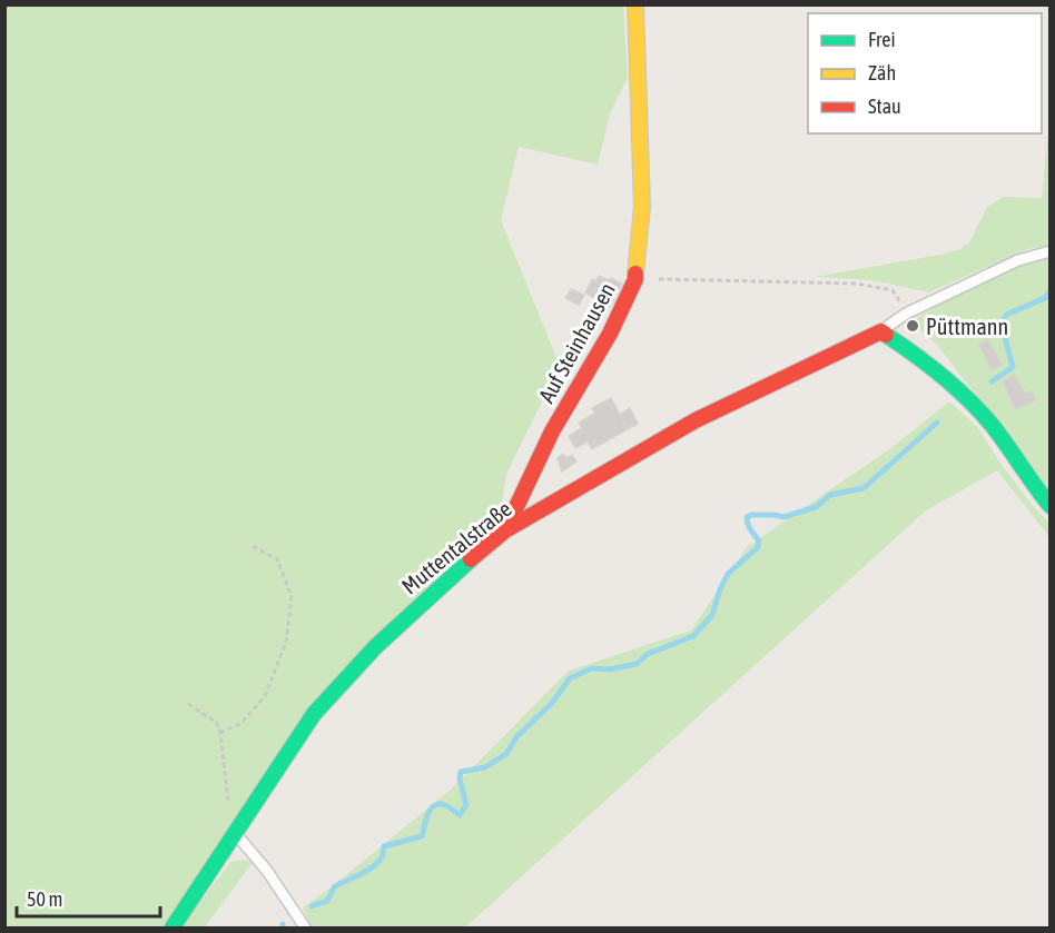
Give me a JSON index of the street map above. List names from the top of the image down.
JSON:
{
  "streets": {
    "street": ["Auf Steinhausen", "Muttentalstraße"]
  },
  "crossings": [
    ["Auf Steinhausen", "Muttentalstraße"]
  ],
  "places": ["Püttmann"],
  "legend": ["Frei", "Zäh", "Stau"],
  "scale_bar": "50 m"
}
